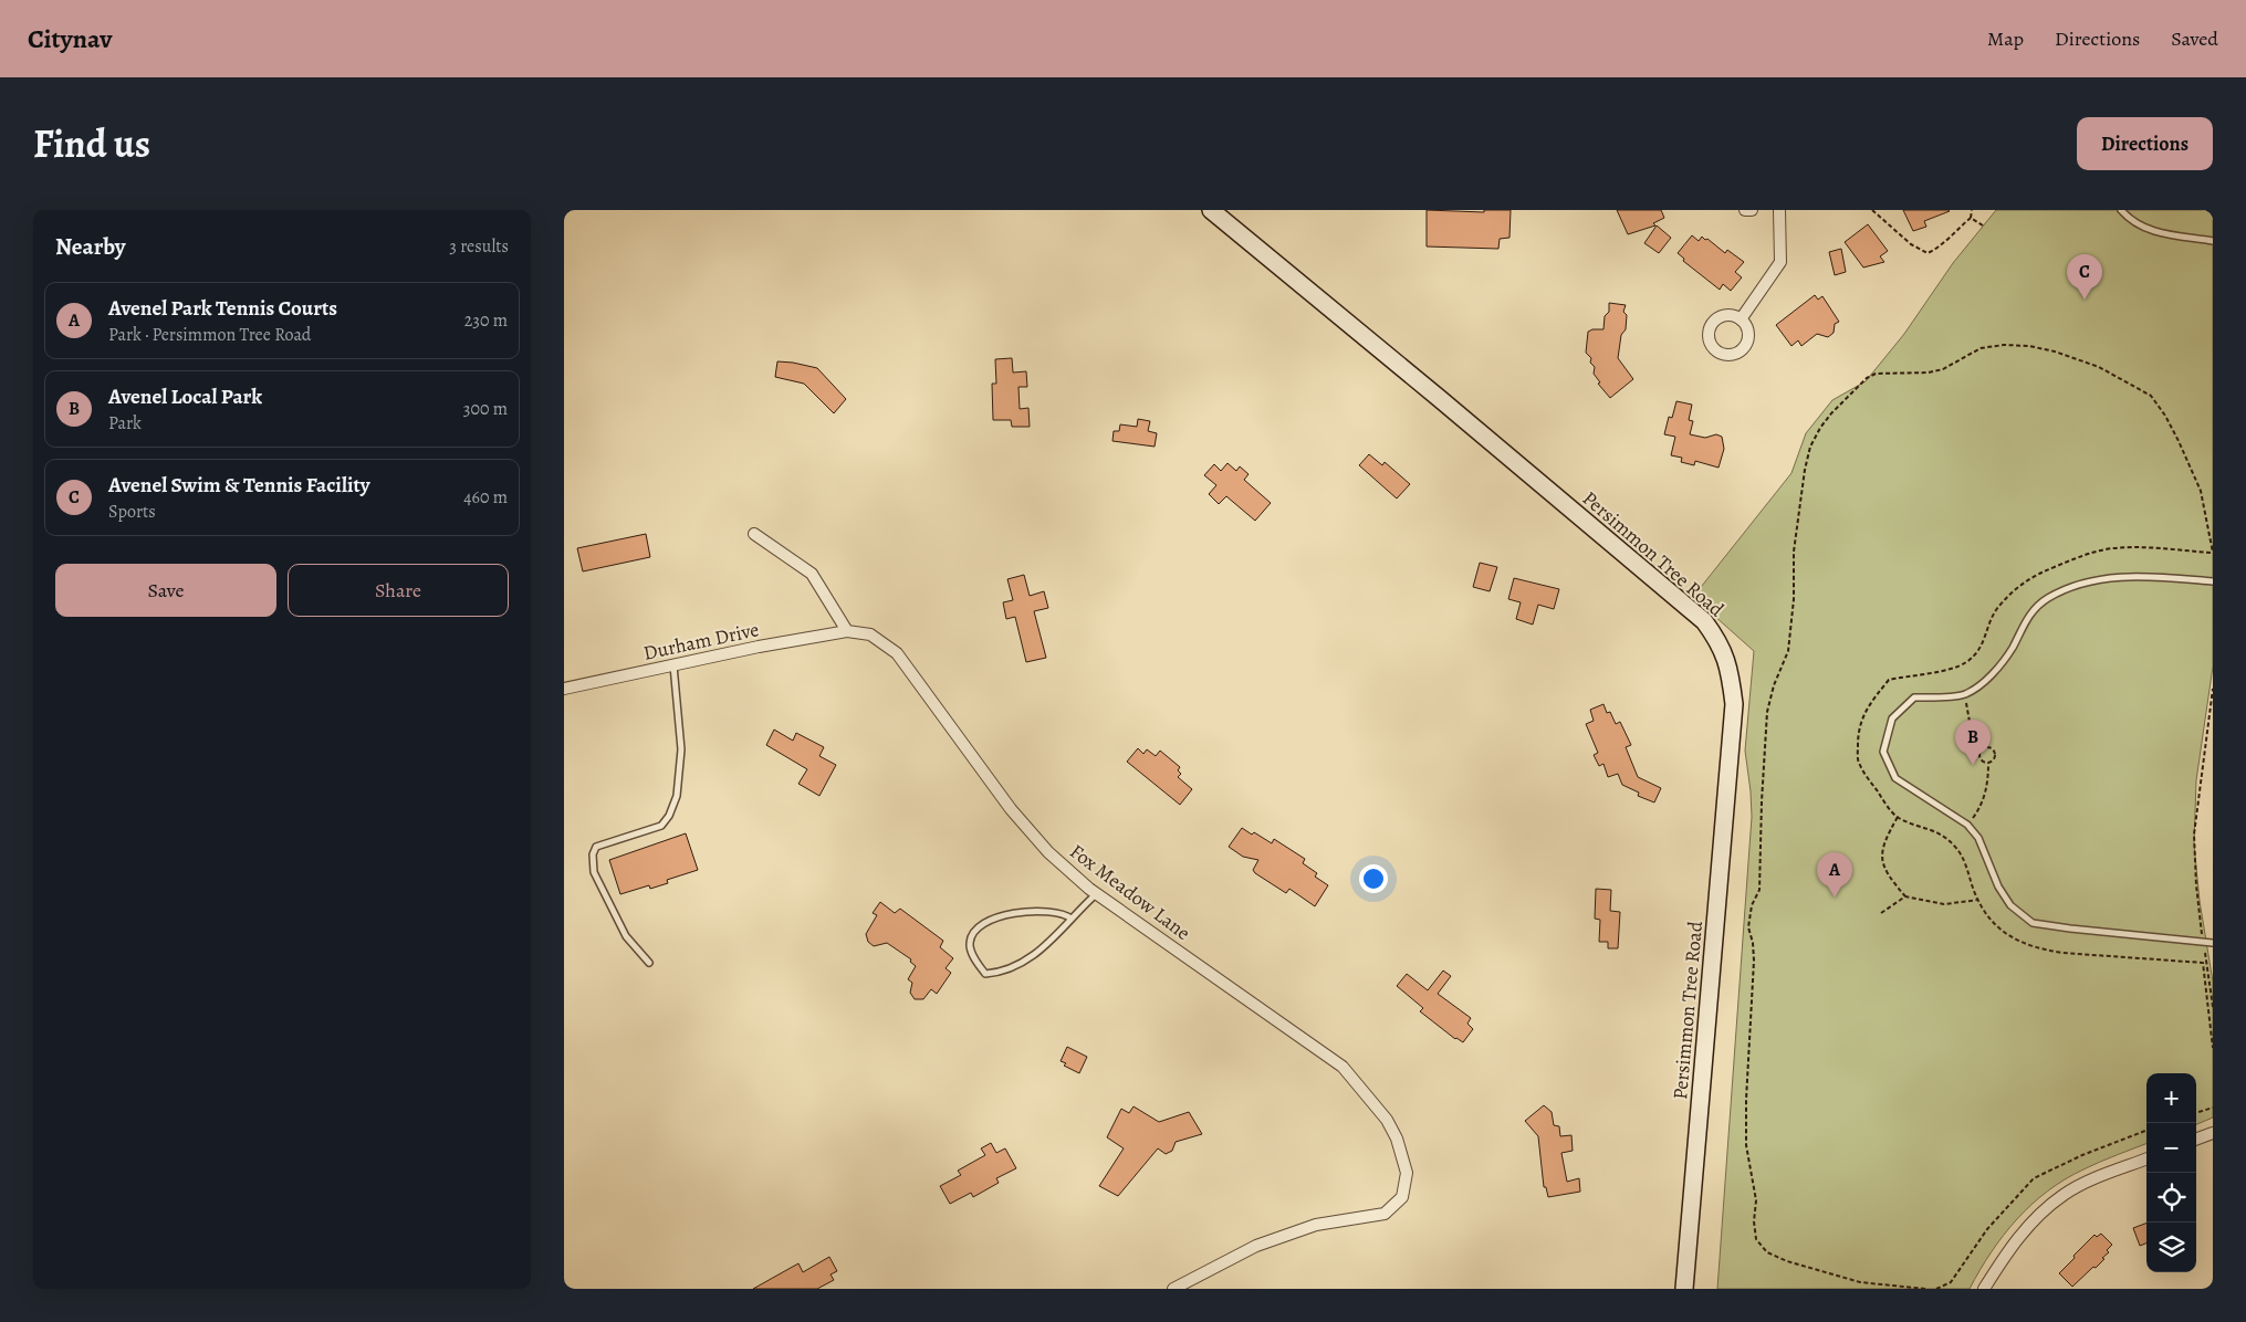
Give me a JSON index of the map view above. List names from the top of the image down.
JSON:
{
  "streets": {
    "main road": ["Persimmon Tree Road"],
    "street": ["Durham Drive", "Fox Meadow Lane"]
  },
  "crossings": [
    ["Durham Drive", "Fox Meadow Lane"]
  ],
  "page": {
    "header": "Citynav",
    "nav": ["Map", "Directions", "Saved"],
    "title": "Find us",
    "buttons": [
      "Directions",
      ["Save", "Share"]
    ],
    "heading": ["Nearby", "3 results"],
    "pins": ["C", "B", "A"],
    "list": [
      {
        "mark": "A",
        "name": "Avenel Park Tennis Courts",
        "note": "Park · Persimmon Tree Road",
        "value": "230 m"
      },
      {
        "mark": "B",
        "name": "Avenel Local Park",
        "note": "Park",
        "value": "300 m"
      },
      {
        "mark": "C",
        "name": "Avenel Swim & Tennis Facility",
        "note": "Sports",
        "value": "460 m"
      }
    ],
    "map_buttons": ["+", "−"]
  }
}
